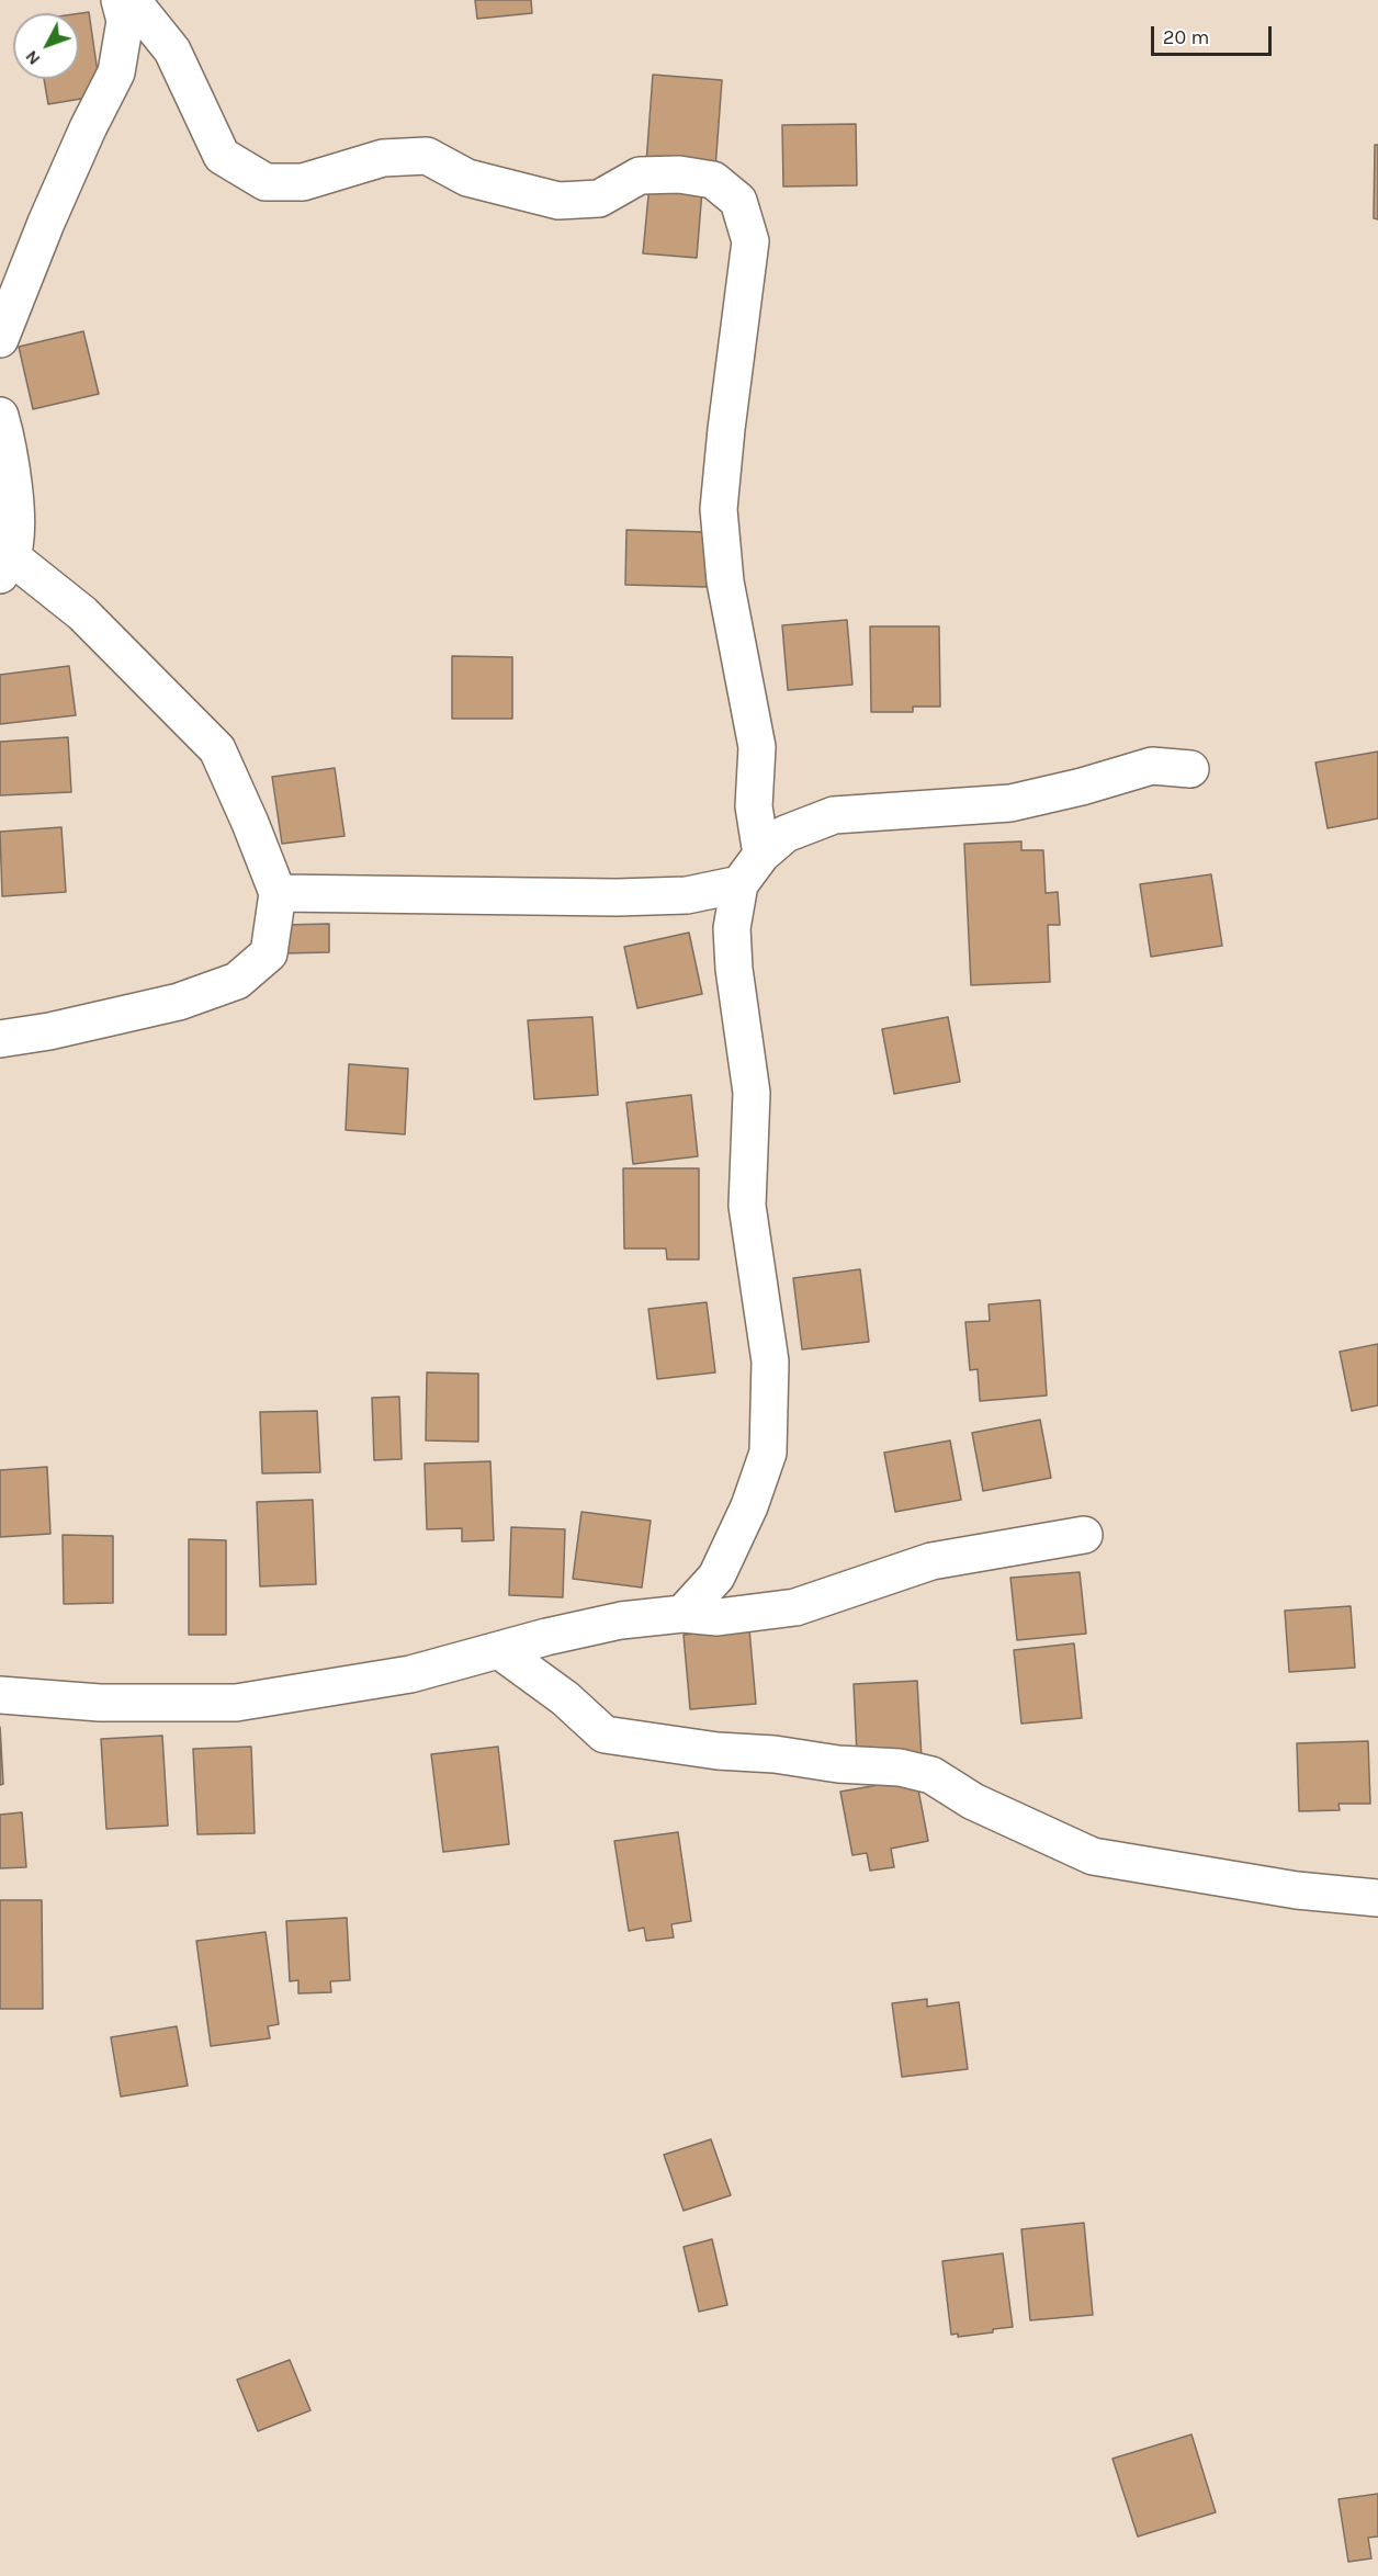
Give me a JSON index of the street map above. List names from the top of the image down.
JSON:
{
  "scale_bar": "20 m",
  "north": "bottom left"
}
